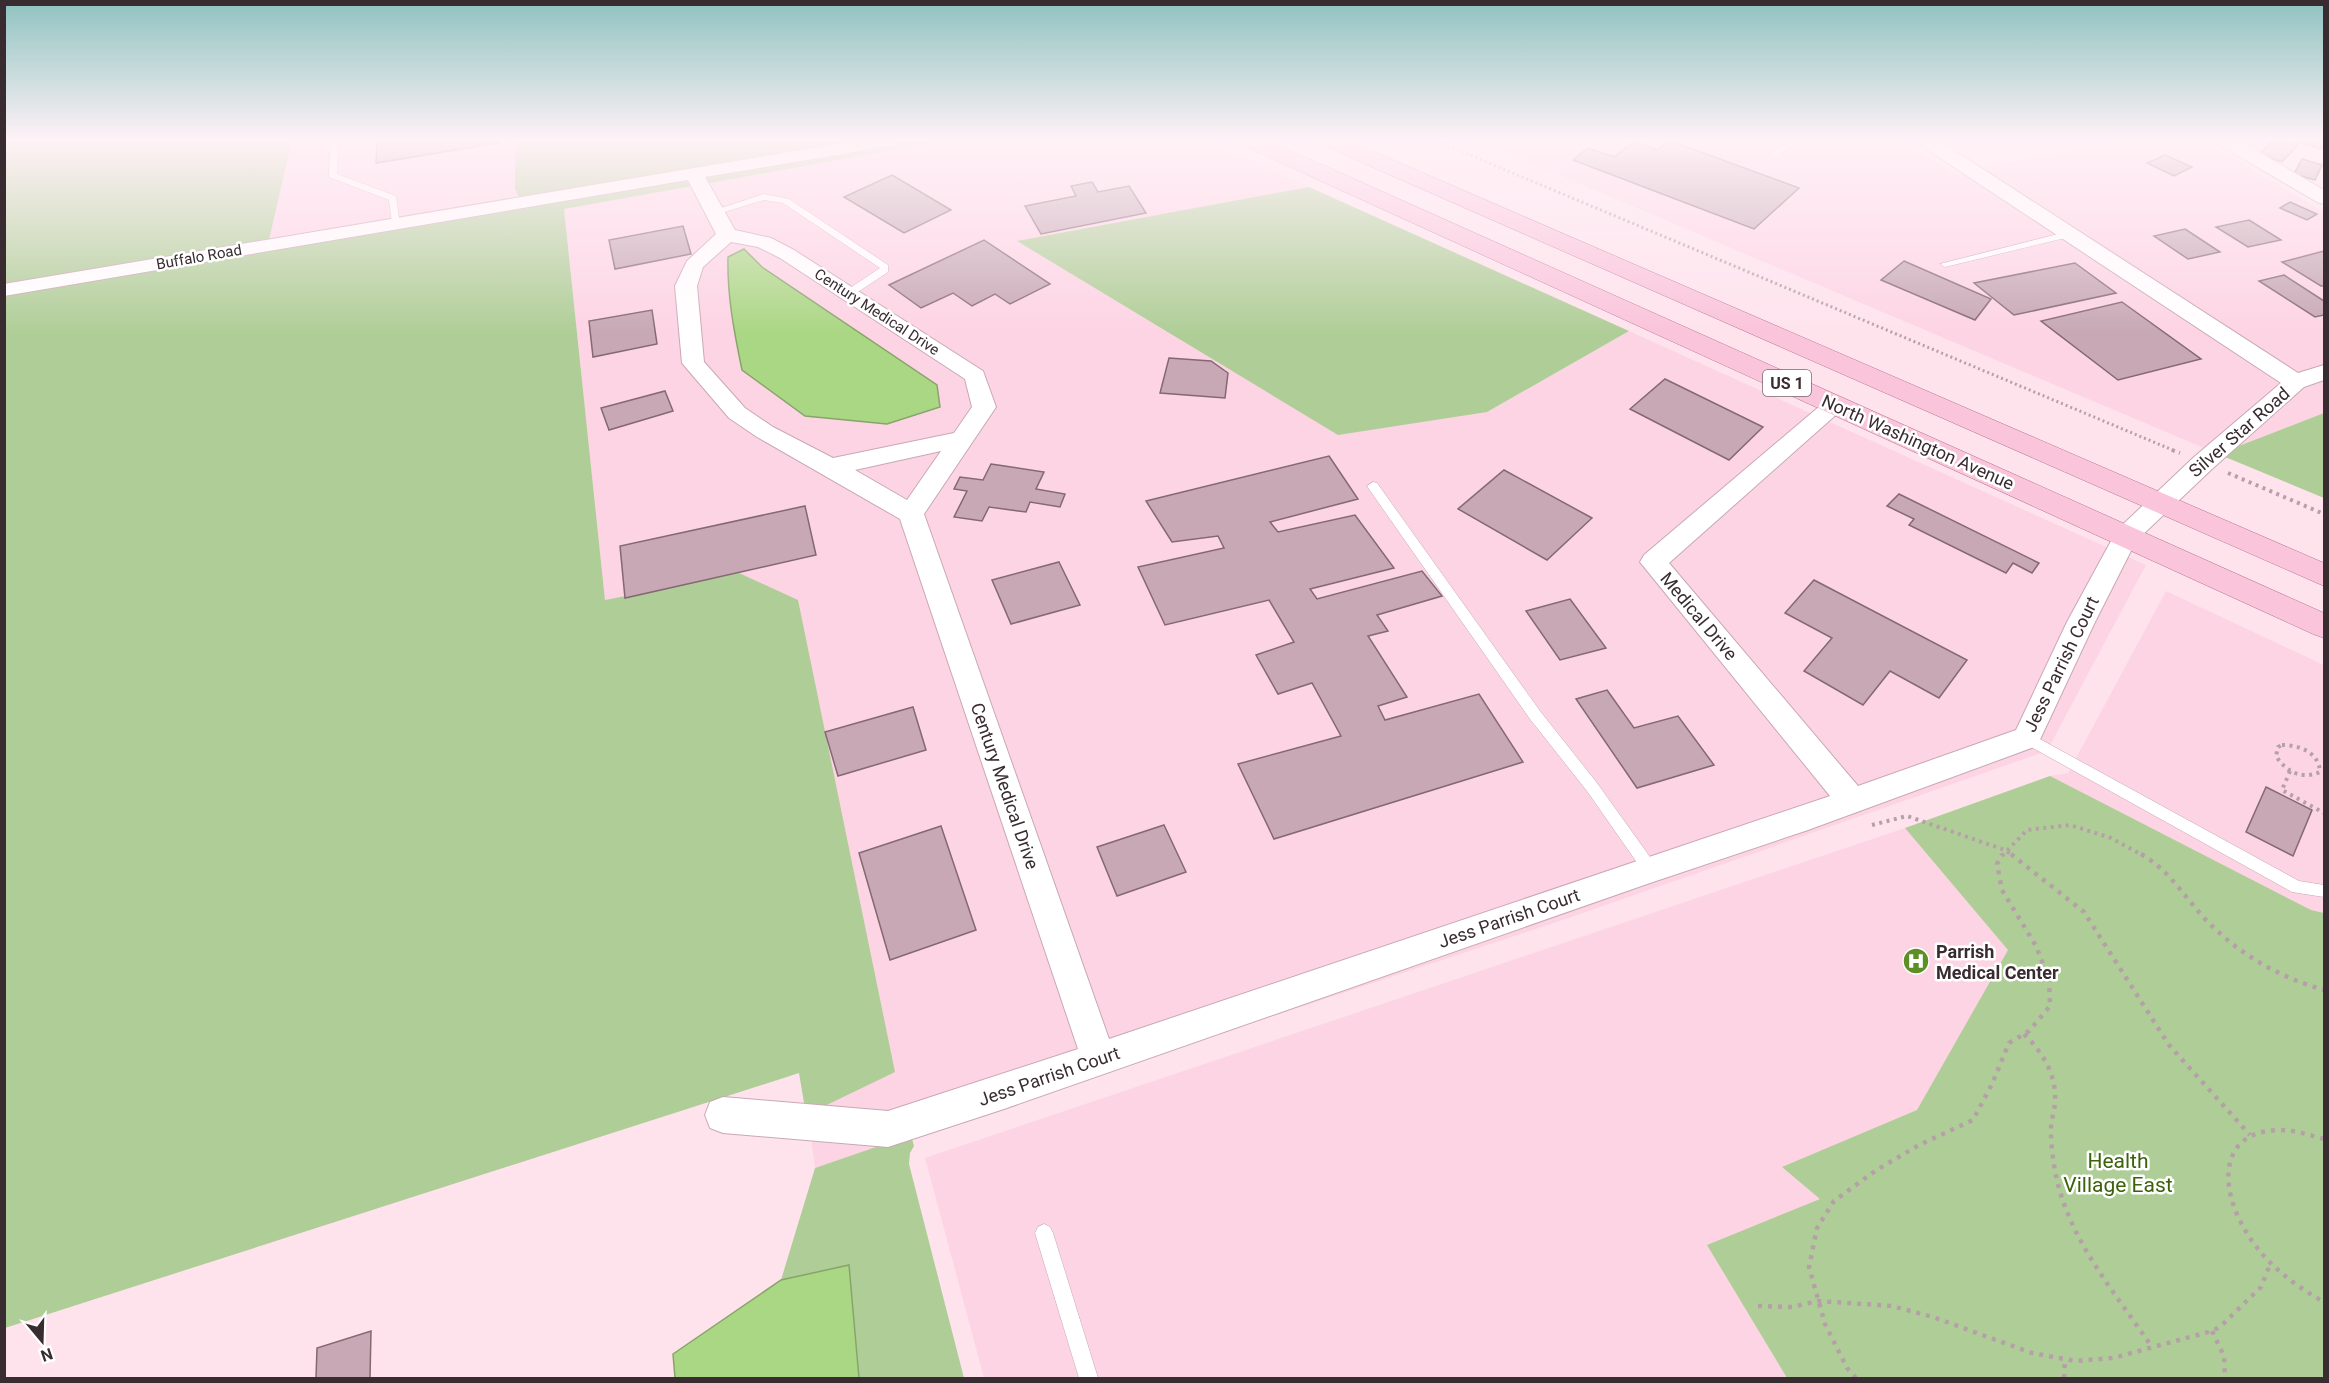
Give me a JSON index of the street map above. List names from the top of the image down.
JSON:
{
  "streets": {
    "main road": ["US 1", "North Washington Avenue"],
    "street": [
      "Buffalo Road",
      "Century Medical Drive",
      "Silver Star Road",
      "Medical Drive",
      "Jess Parrish Court"
    ]
  },
  "crossings": [
    ["Century Medical Drive", "Jess Parrish Court"],
    ["US 1", "Silver Star Road"],
    ["US 1", "Jess Parrish Court"],
    ["Silver Star Road", "Jess Parrish Court"],
    ["North Washington Avenue", "Medical Drive"],
    ["North Washington Avenue", "Jess Parrish Court"],
    ["Medical Drive", "Jess Parrish Court"]
  ],
  "parks": ["Health Village East"],
  "places": {
    "hospital": ["Parrish Medical Center"]
  },
  "north": "bottom"
}
